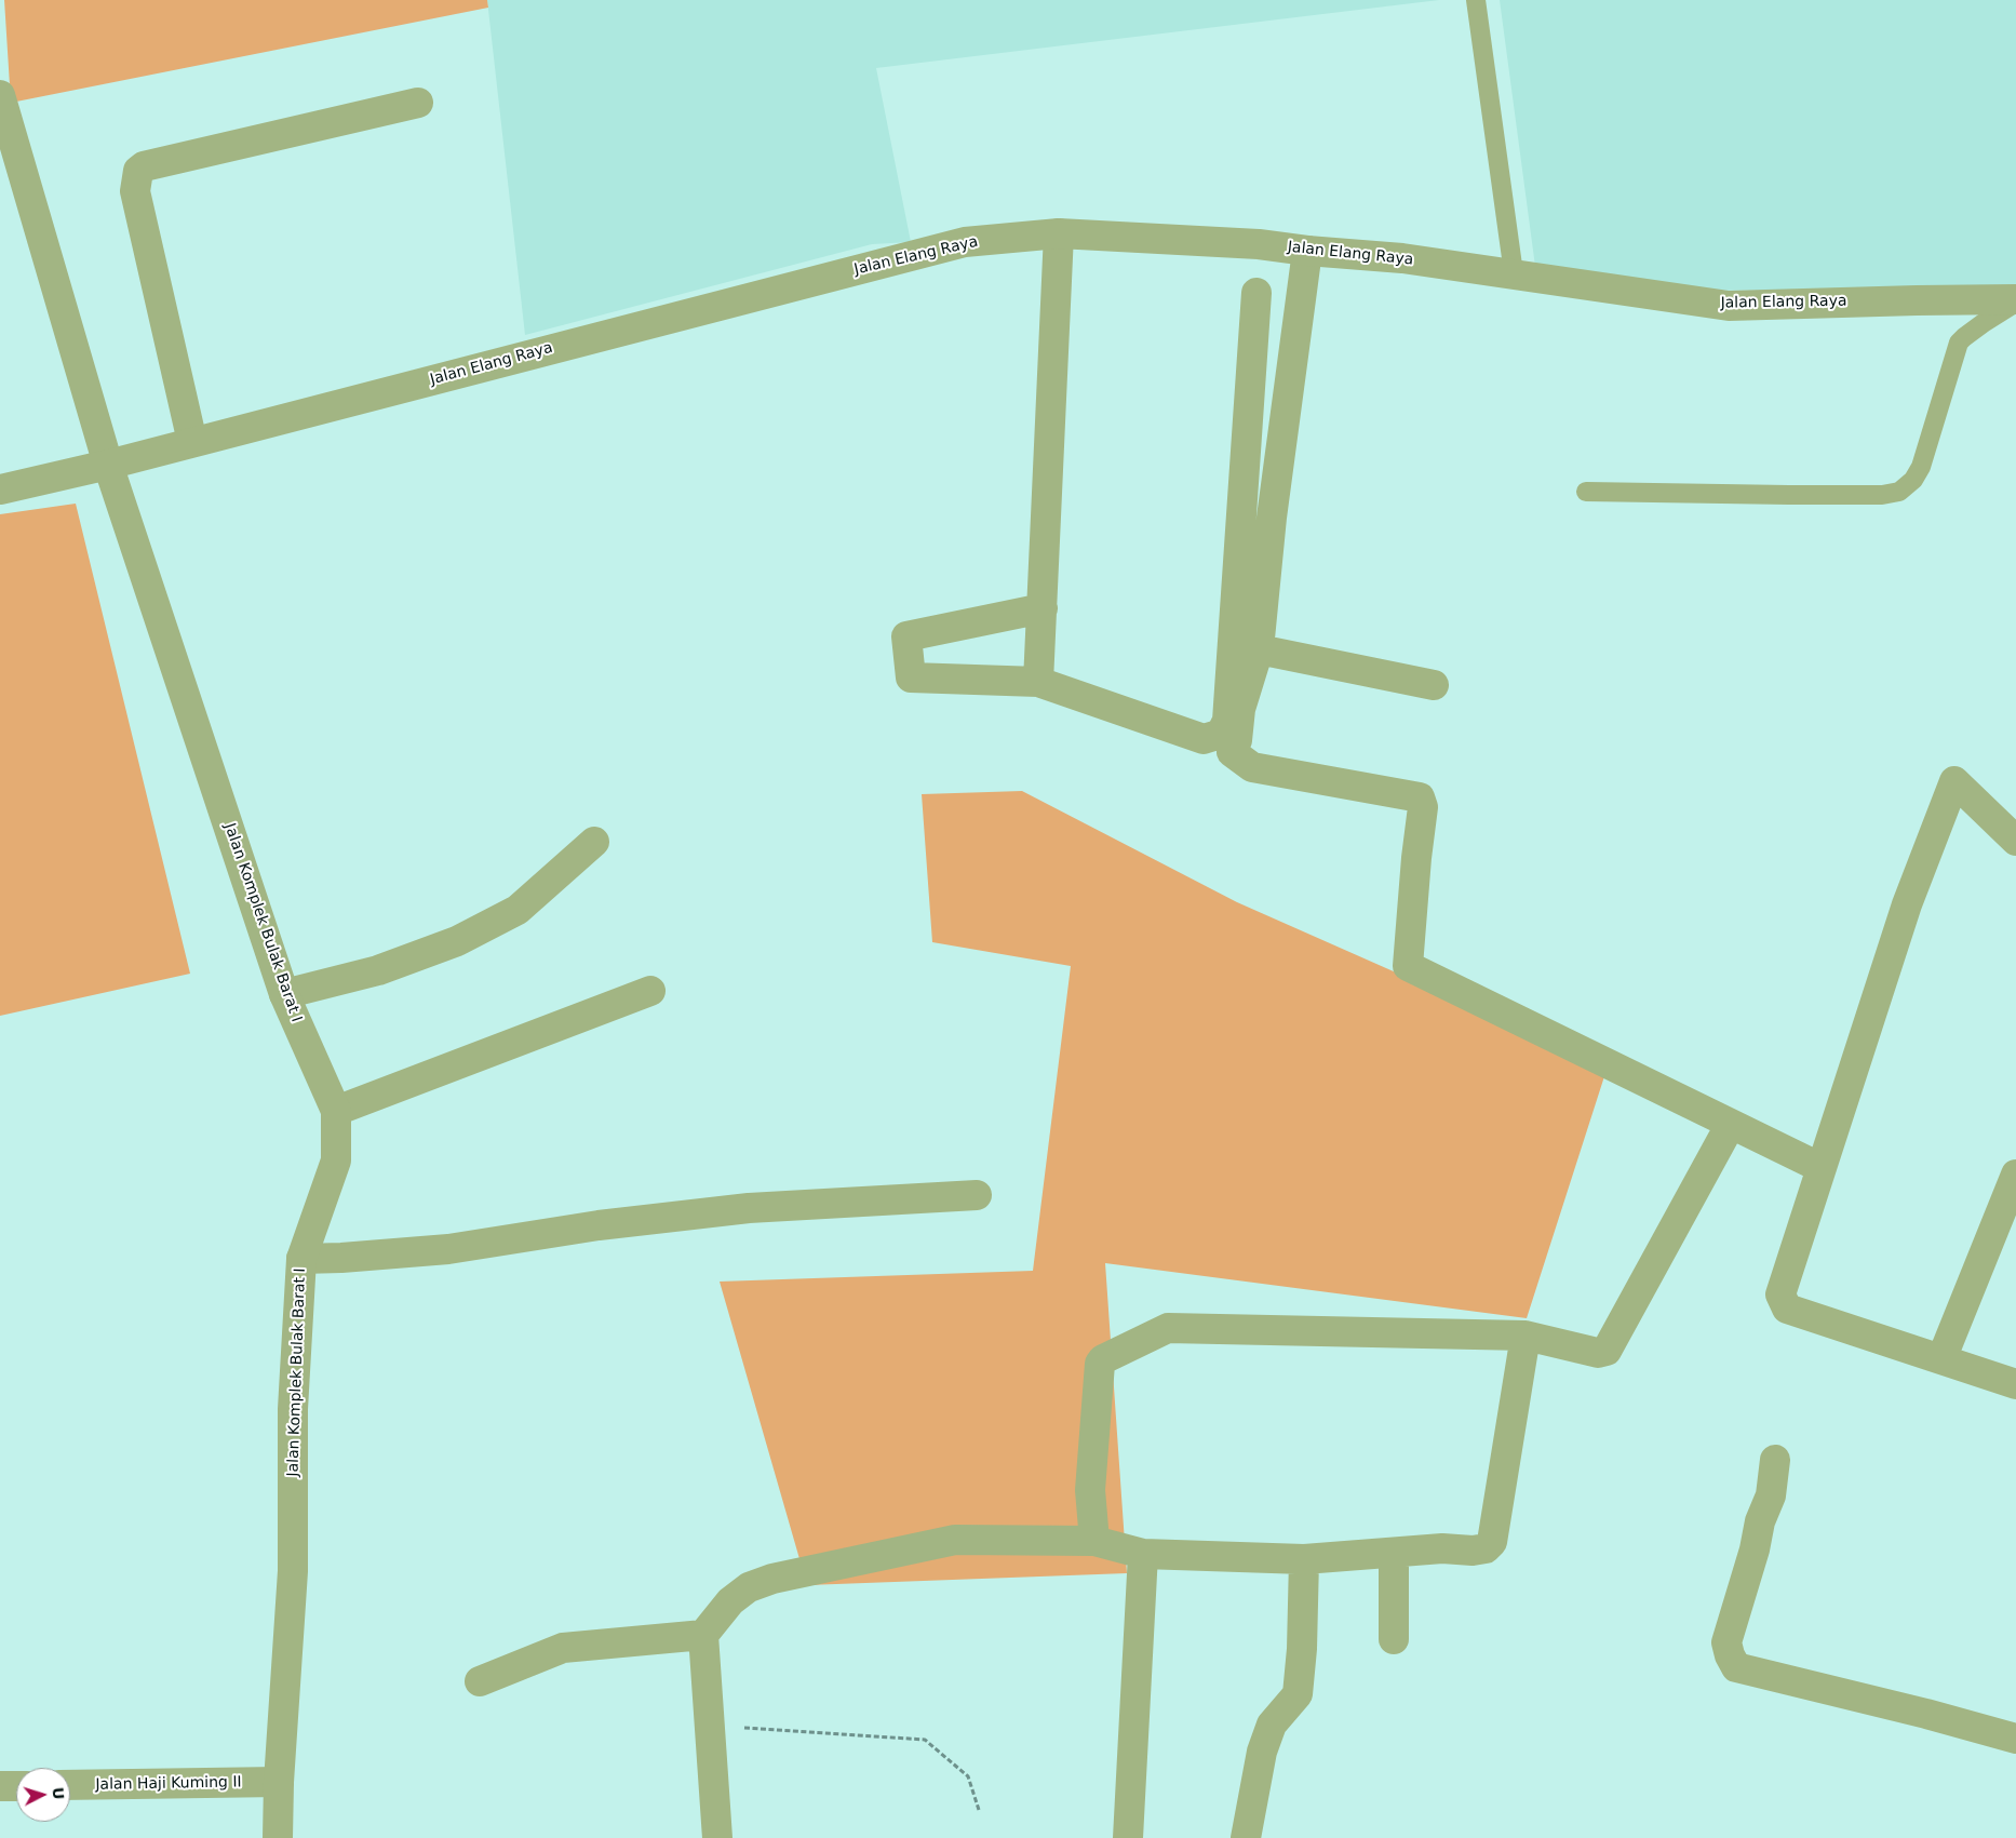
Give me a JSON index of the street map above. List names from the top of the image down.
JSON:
{
  "streets": {
    "street": ["Jalan Elang Raya", "Jalan Komplek Bulak Barat I", "Jalan Haji Kuming II"]
  },
  "crossings": [
    ["Jalan Elang Raya", "Jalan Komplek Bulak Barat I"],
    ["Jalan Komplek Bulak Barat I", "Jalan Haji Kuming II"]
  ],
  "north": "right"
}
